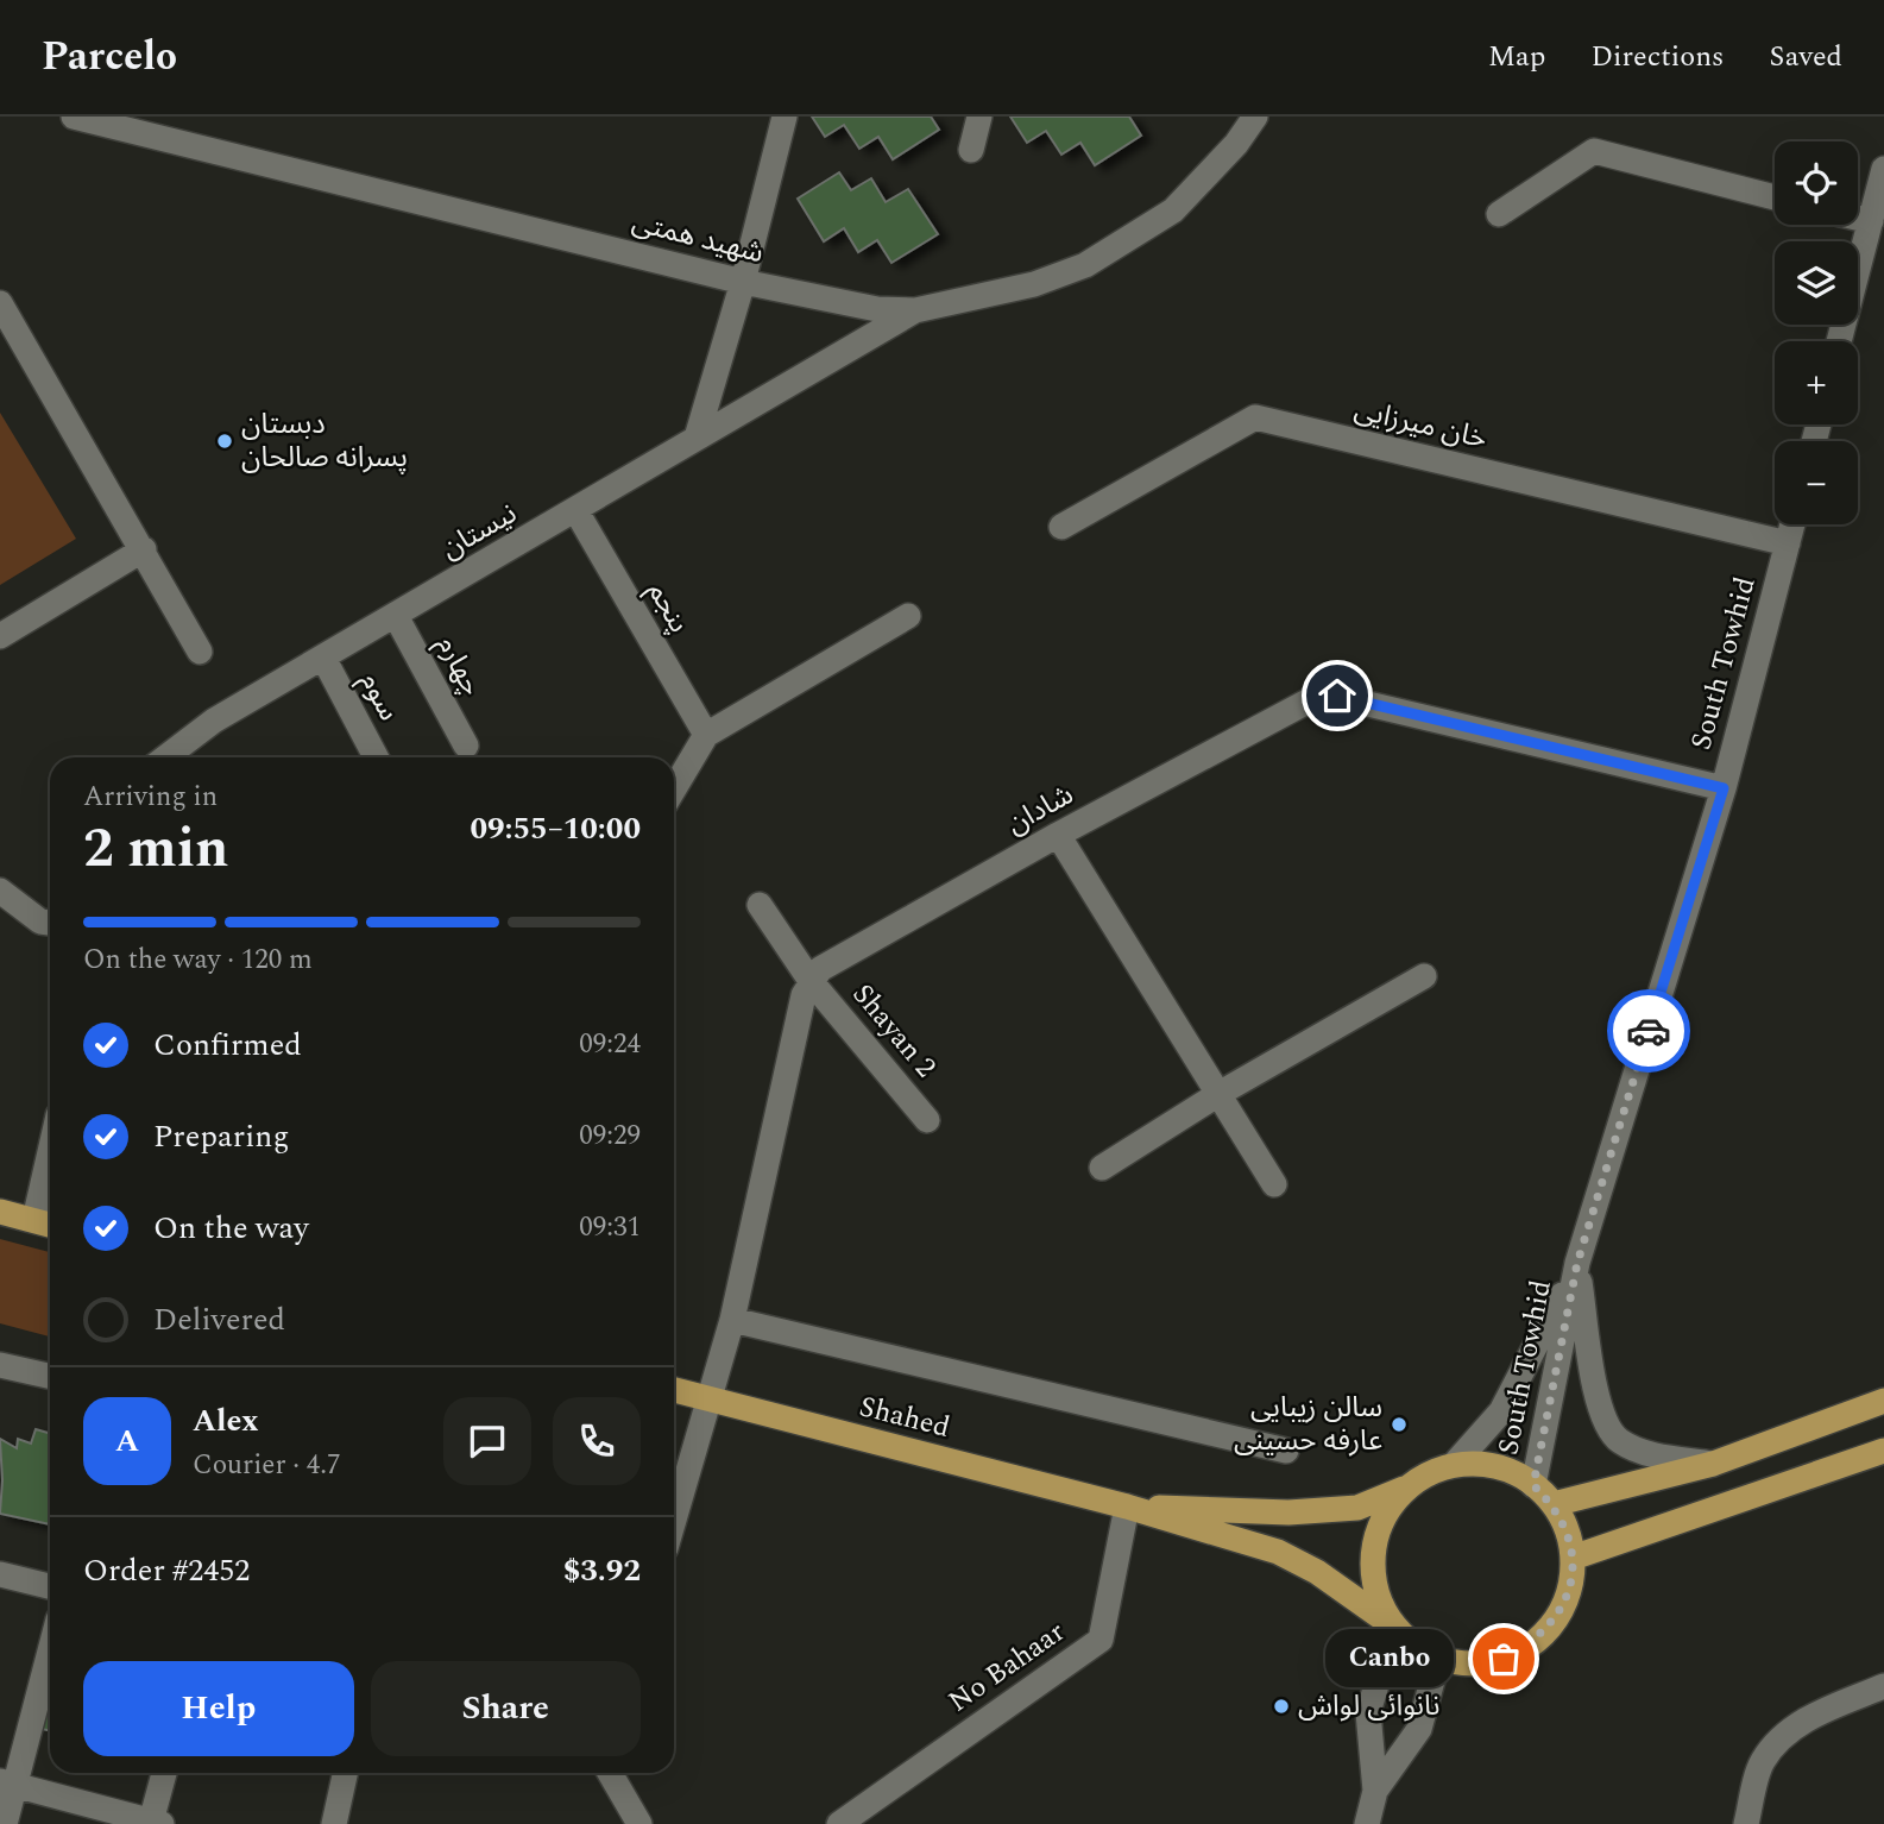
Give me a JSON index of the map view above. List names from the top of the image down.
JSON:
{
  "streets": {
    "main road": ["Shahed"],
    "street": [
      "شهید همتی",
      "خان میرزایی",
      "نيستان",
      "پنجم",
      "South Towhid",
      "چهارم",
      "سوم",
      "شادان",
      "Shayan 2",
      "No Bahaar"
    ]
  },
  "crossings": [
    ["شهید همتی", "نيستان"],
    ["خان میرزایی", "South Towhid"],
    ["نيستان", "پنجم"],
    ["نيستان", "چهارم"],
    ["نيستان", "سوم"],
    ["South Towhid", "شادان"],
    ["شادان", "Shayan 2"],
    ["Shahed", "No Bahaar"]
  ],
  "places": [
    "دبستان پسرانه صالحان",
    "سالن زیبایی عارفه حسینی",
    "Canbo",
    "نانوائی لواش"
  ],
  "page": {
    "header": "Parcelo",
    "nav": ["Map", "Directions", "Saved"],
    "map_buttons": ["+", "−"],
    "heading": ["2 min", "Arriving in", "09:55–10:00"],
    "panel": [
      "Alex",
      "Courier · 4.7",
      "Order #2452",
      "$3.92"
    ],
    "bar": "On the way · 120 m",
    "list": [
      ["Confirmed", "09:24"],
      ["Preparing", "09:29"],
      ["On the way", "09:31"],
      "Delivered"
    ],
    "round": "A",
    "bubble": "Canbo",
    "buttons": ["Help", "Share"]
  }
}
